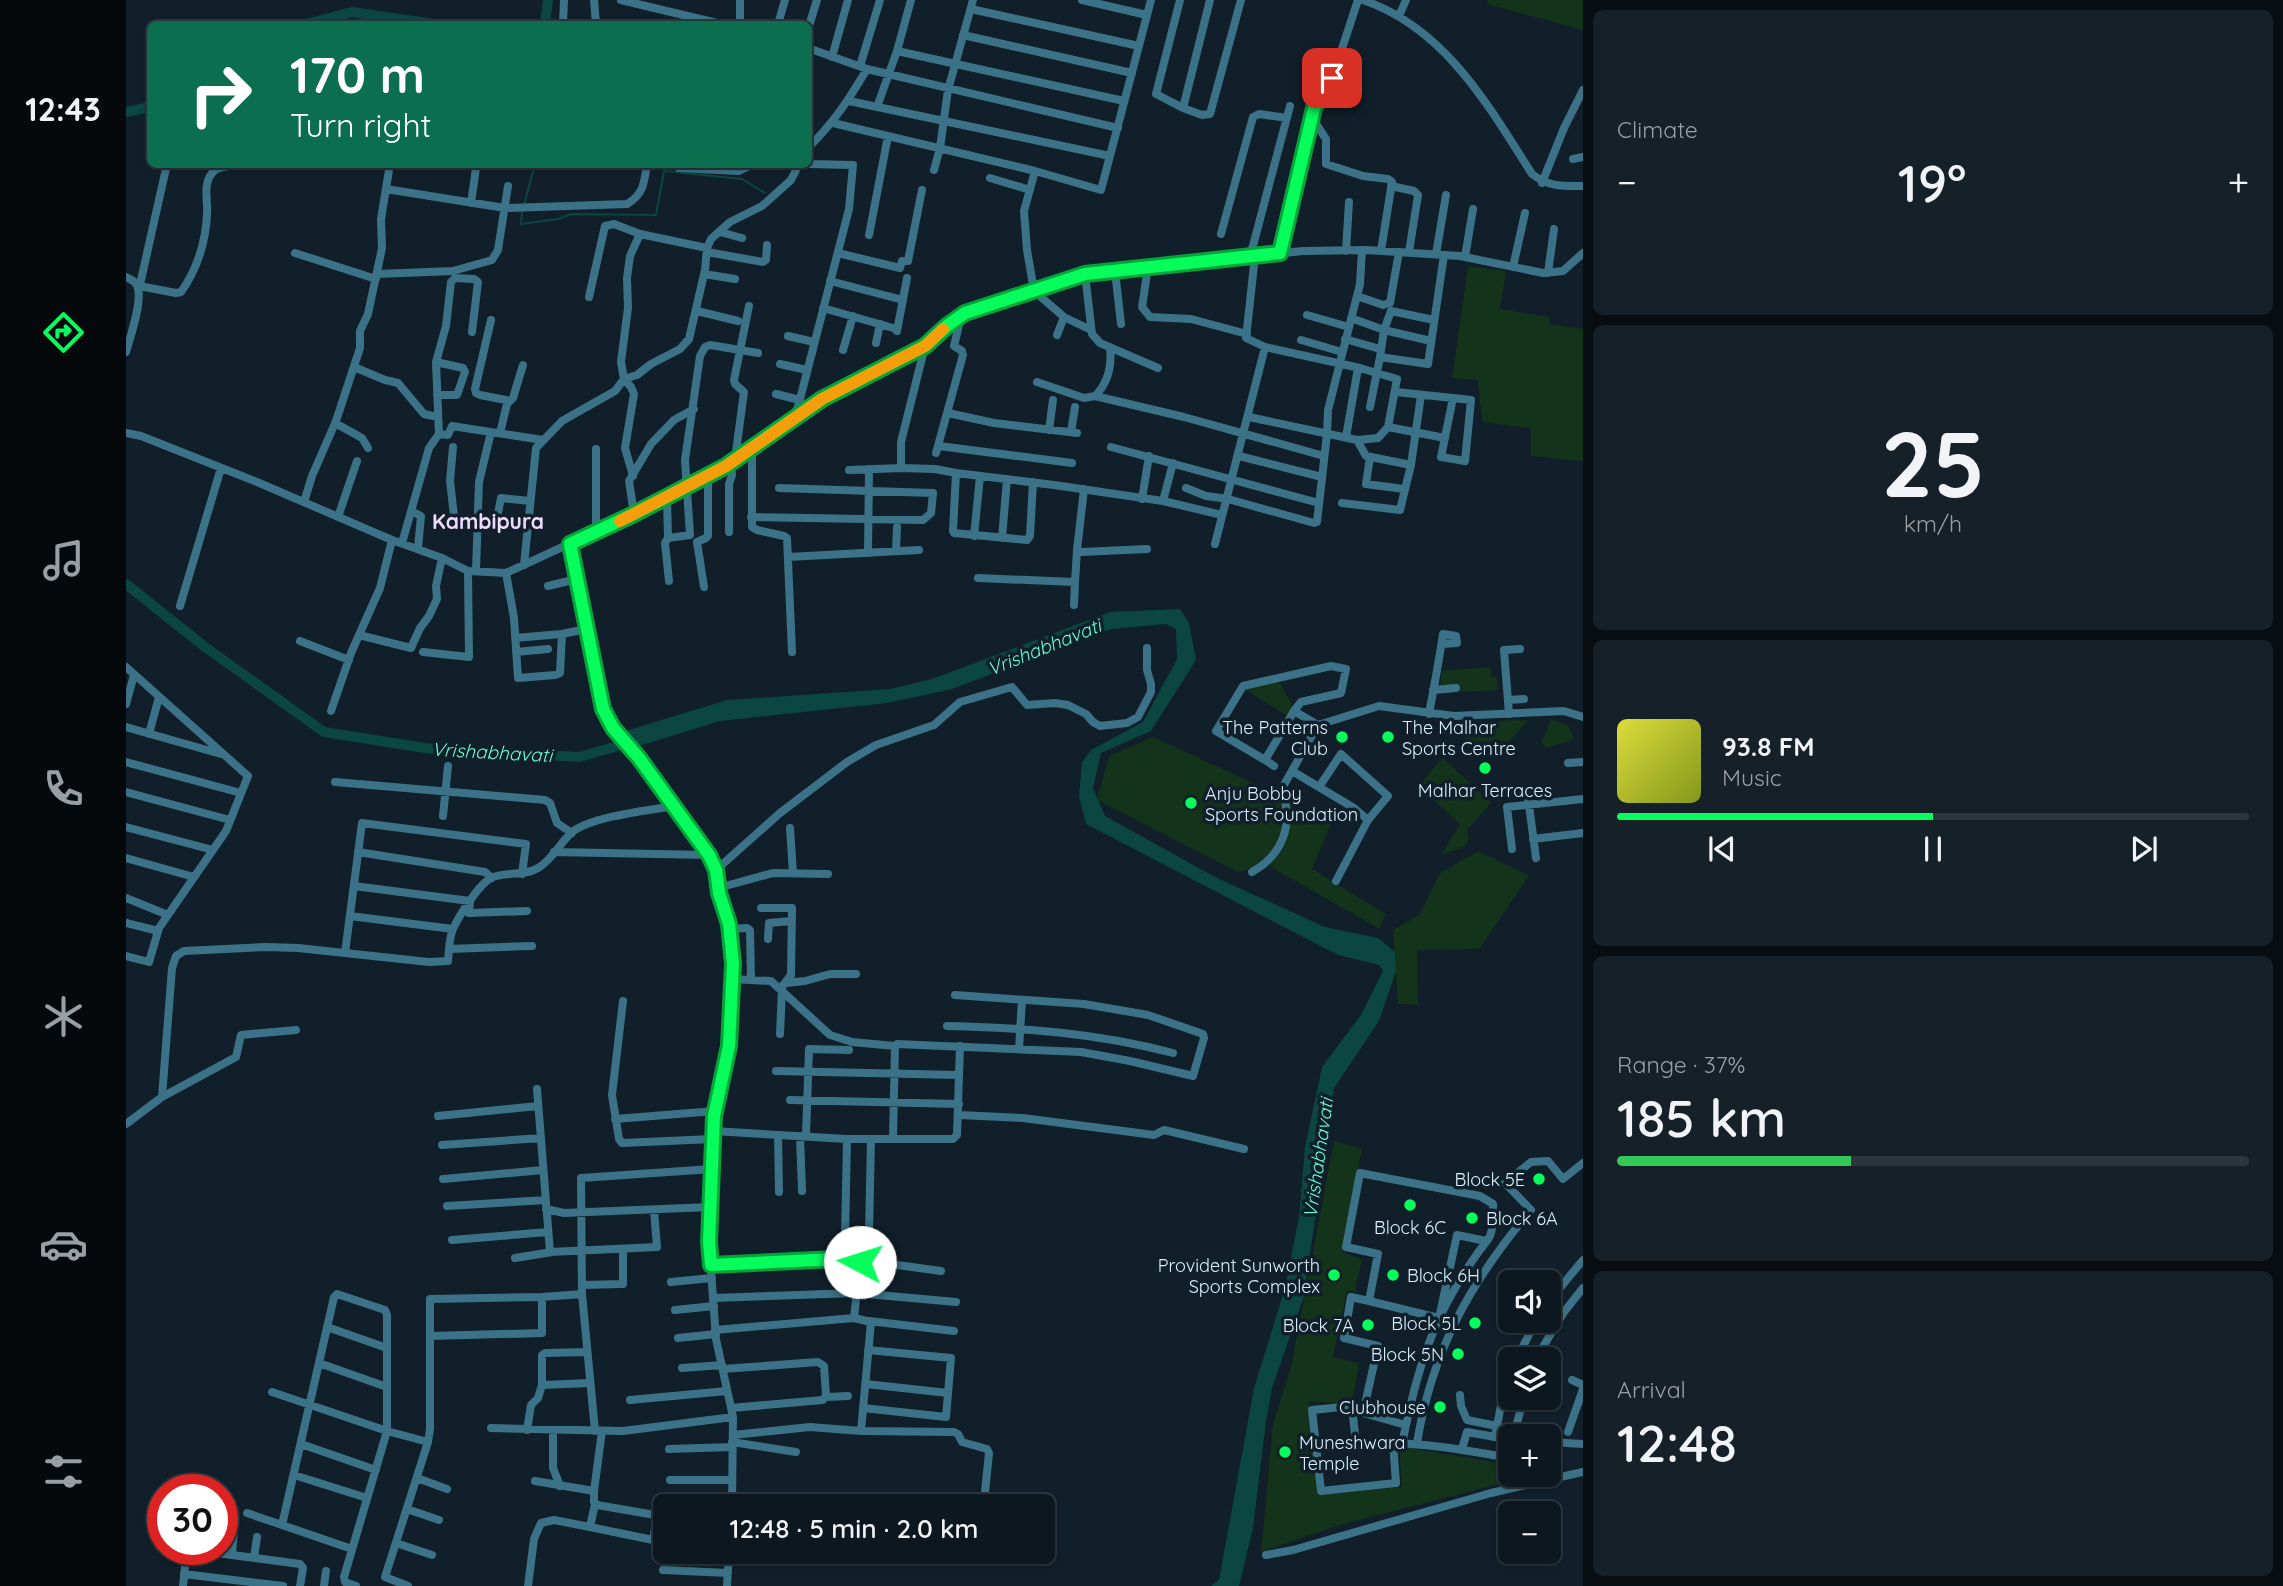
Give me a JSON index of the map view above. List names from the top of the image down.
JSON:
{
  "districts": ["Kambipura"],
  "water": ["Vrishabhavati"],
  "places": [
    "The Patterns Club",
    "The Malhar Sports Centre",
    "Malhar Terraces",
    "Anju Bobby Sports Foundation",
    "Block 5E",
    "Block 6C",
    "Block 6A",
    "Provident Sunworth Sports Complex",
    "Block 6H",
    "Block 5L",
    "Block 7A",
    "Block 5N",
    "Clubhouse",
    "Muneshwara Temple"
  ],
  "page": {
    "tabs": "12:43",
    "tile": [
      "Climate",
      ["25", "km/h"],
      ["Range · 37%", "185 km"],
      ["Arrival", "12:48"]
    ],
    "turn": ["170 m", "Turn right"],
    "heat": ["−", "19°", "+"],
    "song": ["93.8 FM", "Music"],
    "map_buttons": ["+", "−"],
    "limit": "30",
    "trip": "12:48 · 5 min · 2.0 km"
  }
}
